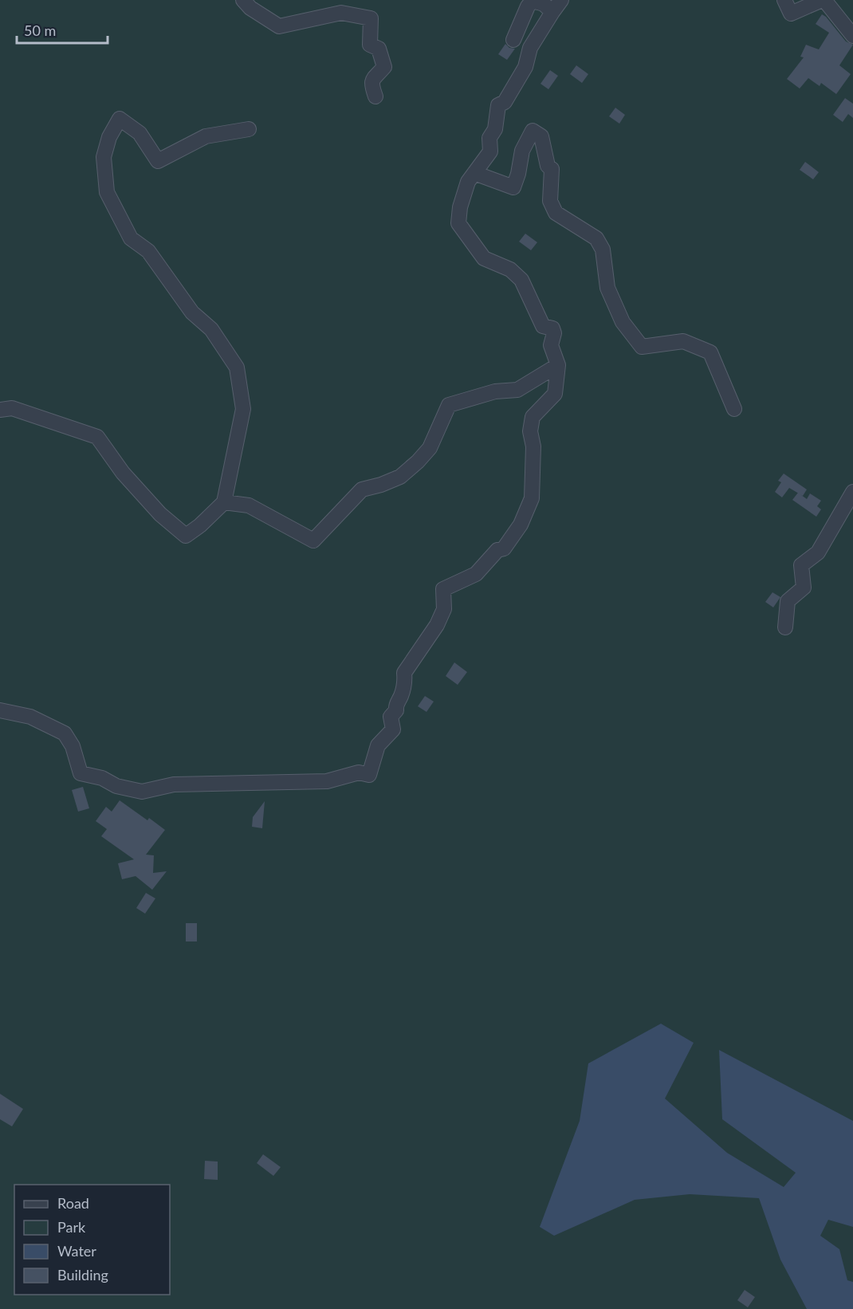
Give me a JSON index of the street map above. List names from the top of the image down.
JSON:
{
  "legend": [
    "Road",
    "Park",
    "Water",
    "Building"
  ],
  "scale_bar": "50 m"
}
